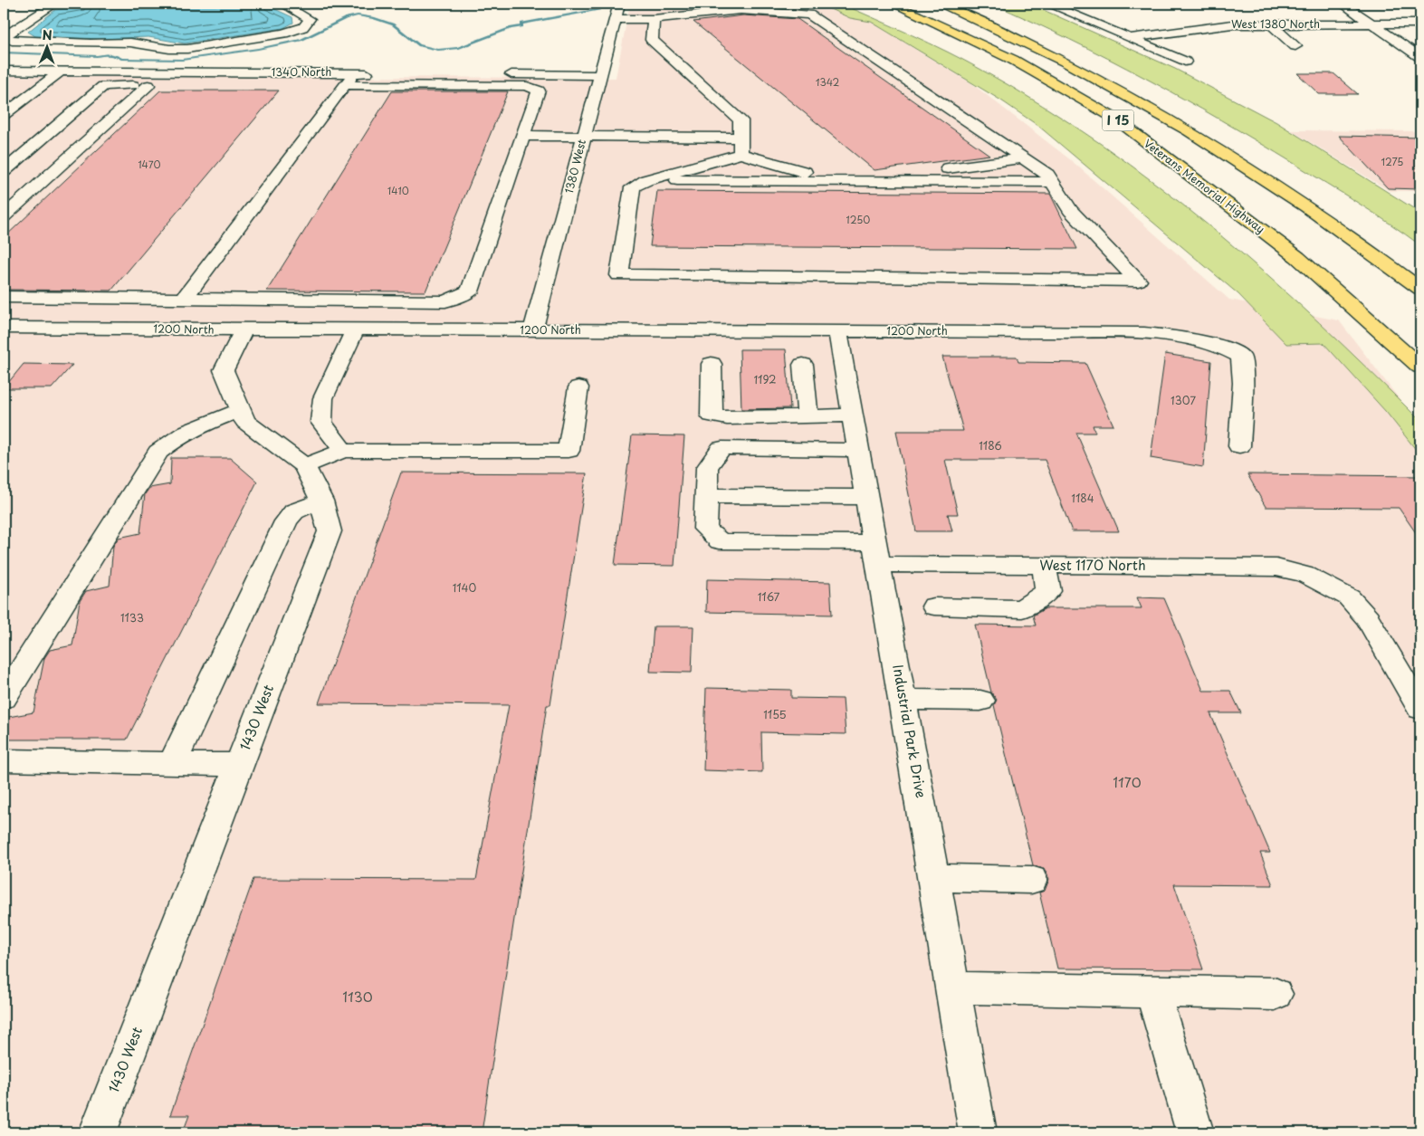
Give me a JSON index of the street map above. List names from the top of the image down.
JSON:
{
  "streets": {
    "highway": ["I 15", "Veterans Memorial Highway"],
    "street": [
      "West 1380 North",
      "1340 North",
      "1380 West",
      "1200 North",
      "West 1170 North",
      "1430 West",
      "Industrial Park Drive"
    ]
  },
  "crossings": [
    ["1340 North", "1380 West"],
    ["1380 West", "1200 North"],
    ["1200 North", "1430 West"],
    ["1200 North", "Industrial Park Drive"],
    ["West 1170 North", "Industrial Park Drive"]
  ],
  "house_numbers": [
    "1342",
    "1275",
    "1470",
    "1410",
    "1250",
    "1192",
    "1307",
    "1186",
    "1184",
    "1140",
    "1167",
    "1133",
    "1155",
    "1170",
    "1130"
  ],
  "north": "top"
}
